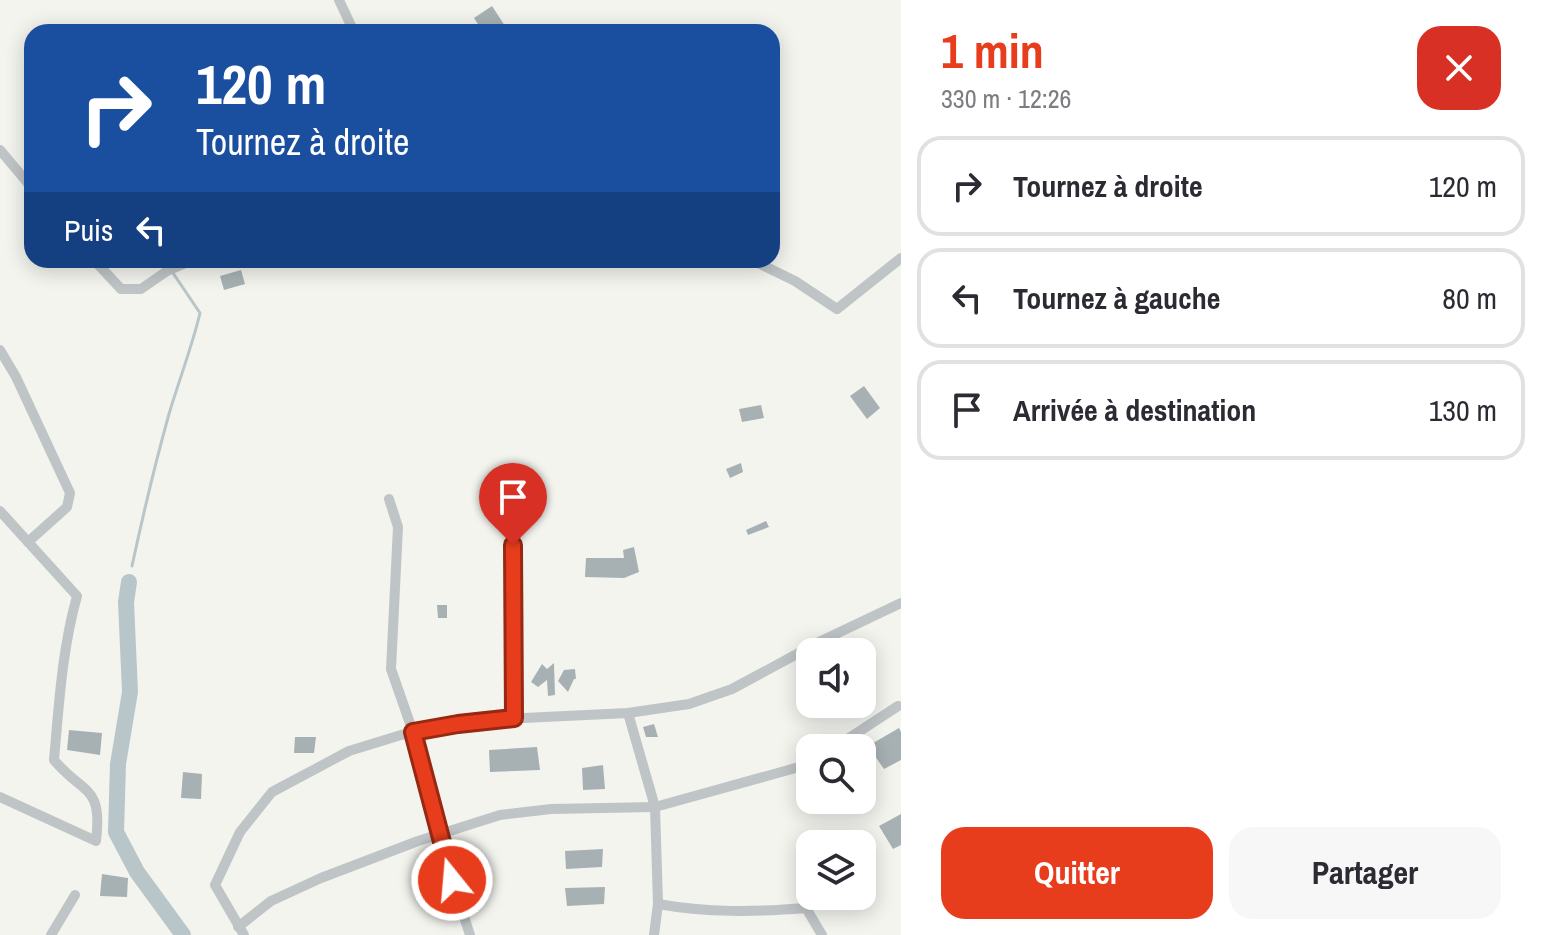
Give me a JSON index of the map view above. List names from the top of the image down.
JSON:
{
  "page": {
    "heading": ["1 min", "330 m · 12:26"],
    "turn": ["120 m", "Tournez à droite"],
    "list": [
      {
        "name": "Tournez à droite",
        "value": "120 m"
      },
      {
        "name": "Tournez à gauche",
        "value": "80 m"
      },
      {
        "name": "Arrivée à destination",
        "value": "130 m"
      }
    ],
    "then": "Puis",
    "buttons": ["Quitter", "Partager"]
  }
}
